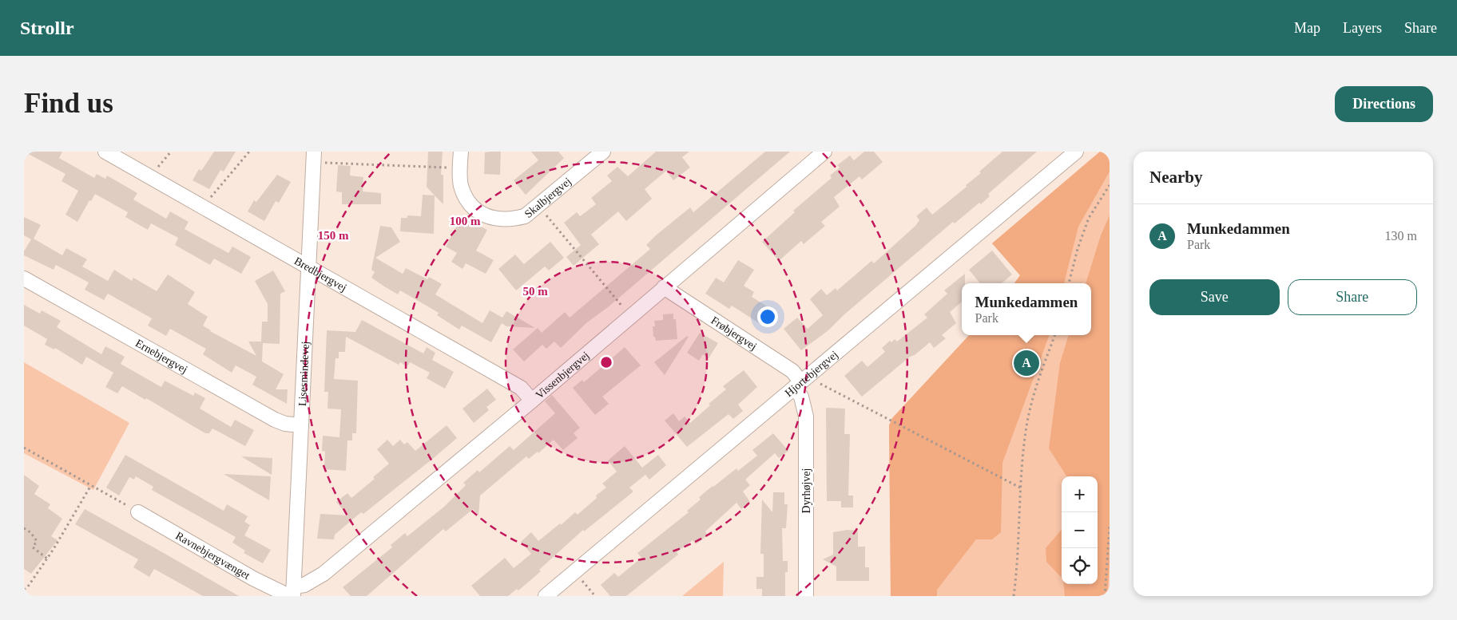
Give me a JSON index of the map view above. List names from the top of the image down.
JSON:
{
  "streets": {
    "street": [
      "Skalbjergvej",
      "Bredbjergvej",
      "Frøbjergvej",
      "Ernebjergvej",
      "Hjortebjergvej",
      "Lisesmindevej",
      "Vissenbjergvej",
      "Dyrhøjvej",
      "Ravnebjergvænget"
    ]
  },
  "crossings": [
    ["Bredbjergvej", "Lisesmindevej"],
    ["Bredbjergvej", "Vissenbjergvej"],
    ["Frøbjergvej", "Hjortebjergvej"],
    ["Frøbjergvej", "Vissenbjergvej"],
    ["Frøbjergvej", "Dyrhøjvej"],
    ["Ernebjergvej", "Lisesmindevej"],
    ["Hjortebjergvej", "Dyrhøjvej"],
    ["Lisesmindevej", "Vissenbjergvej"],
    ["Lisesmindevej", "Ravnebjergvænget"],
    ["Vissenbjergvej", "Ravnebjergvænget"]
  ],
  "page": {
    "header": "Strollr",
    "nav": ["Map", "Layers", "Share"],
    "buttons": [
      "Directions",
      ["Save", "Share"]
    ],
    "title": "Find us",
    "heading": "Nearby",
    "list": [
      {
        "mark": "A",
        "name": "Munkedammen",
        "note": "Park",
        "value": "130 m"
      }
    ],
    "popup": ["Munkedammen", "Park"],
    "pins": "A",
    "map_buttons": ["+", "−"]
  },
  "rings": ["100 m", "150 m", "50 m"]
}
